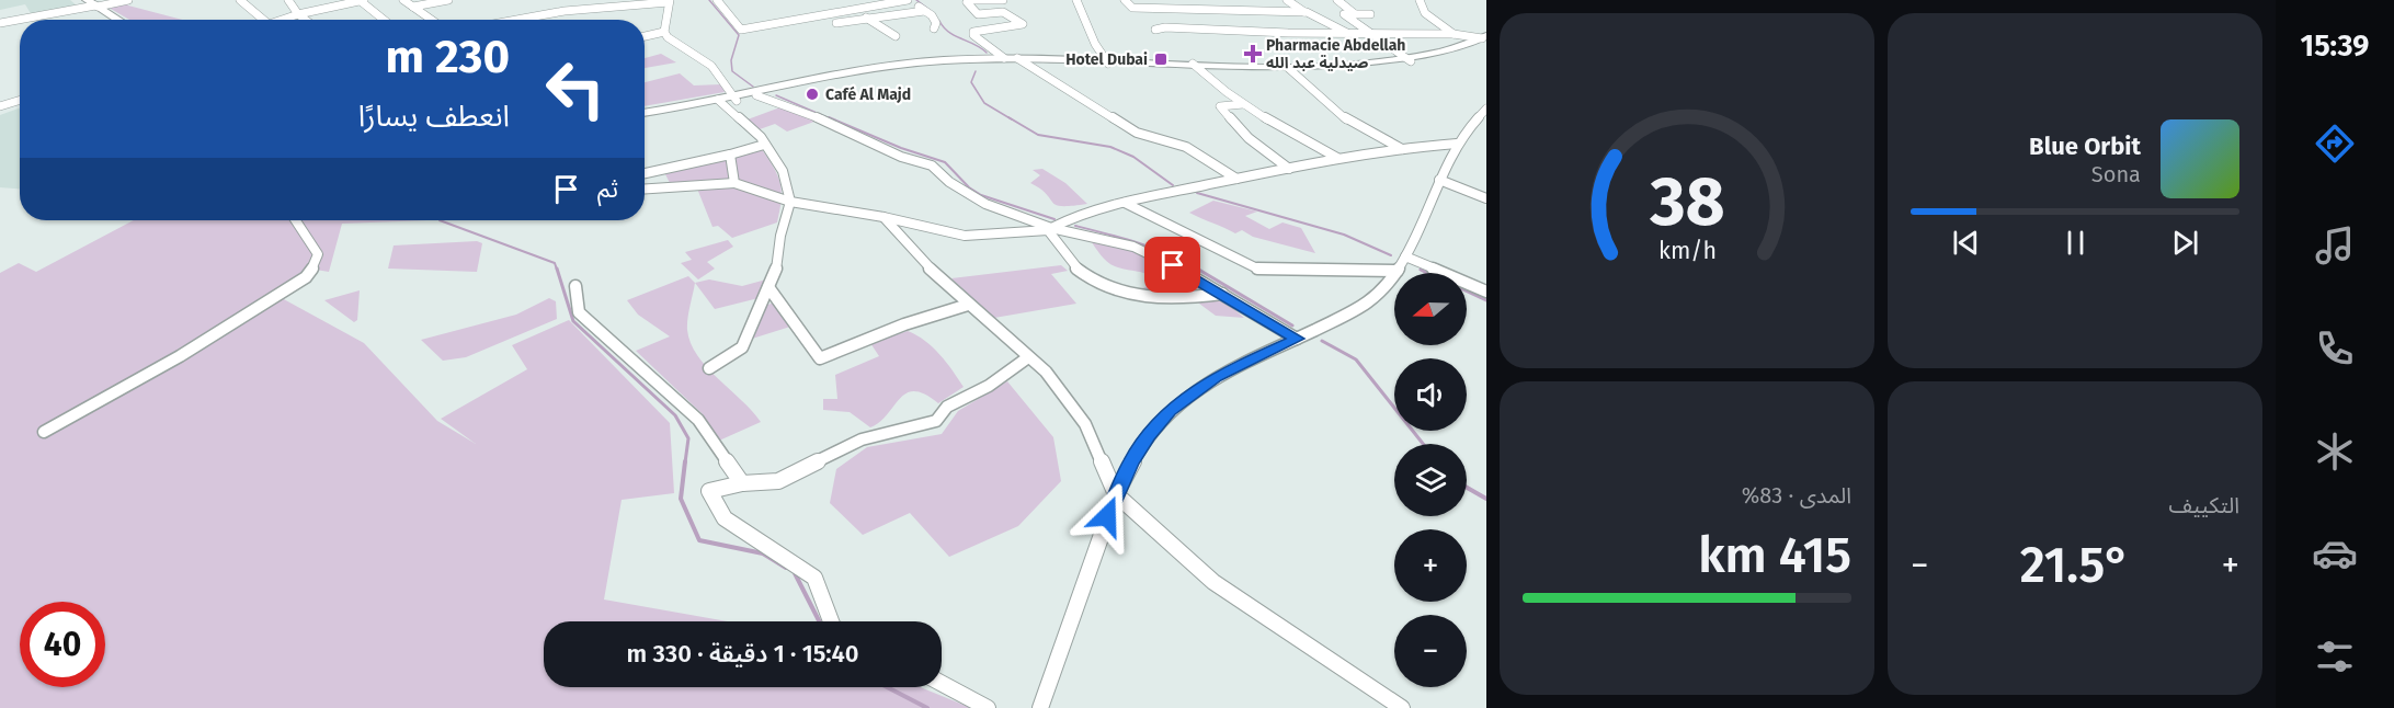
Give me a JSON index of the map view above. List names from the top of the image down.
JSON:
{
  "places": {
    "health": ["Pharmacie Abdellah صيدلية عبد الله"],
    "transit": ["Hotel Dubai"],
    "other": ["Café Al Majd"]
  },
  "north": "left",
  "page": {
    "tabs": "15:39",
    "turn": ["230 m", "انعطف يسارًا"],
    "song": ["Blue Orbit", "Sona"],
    "then": "ثم",
    "map_buttons": ["+", "−"],
    "tile": [
      "التكييف",
      ["المدى · 83%", "415 km"]
    ],
    "heat": ["−", "21.5°", "+"],
    "limit": "40",
    "trip": "15:40 · 1 دقيقة · 330 m",
    "gauge": ["38", "km/h"]
  }
}
